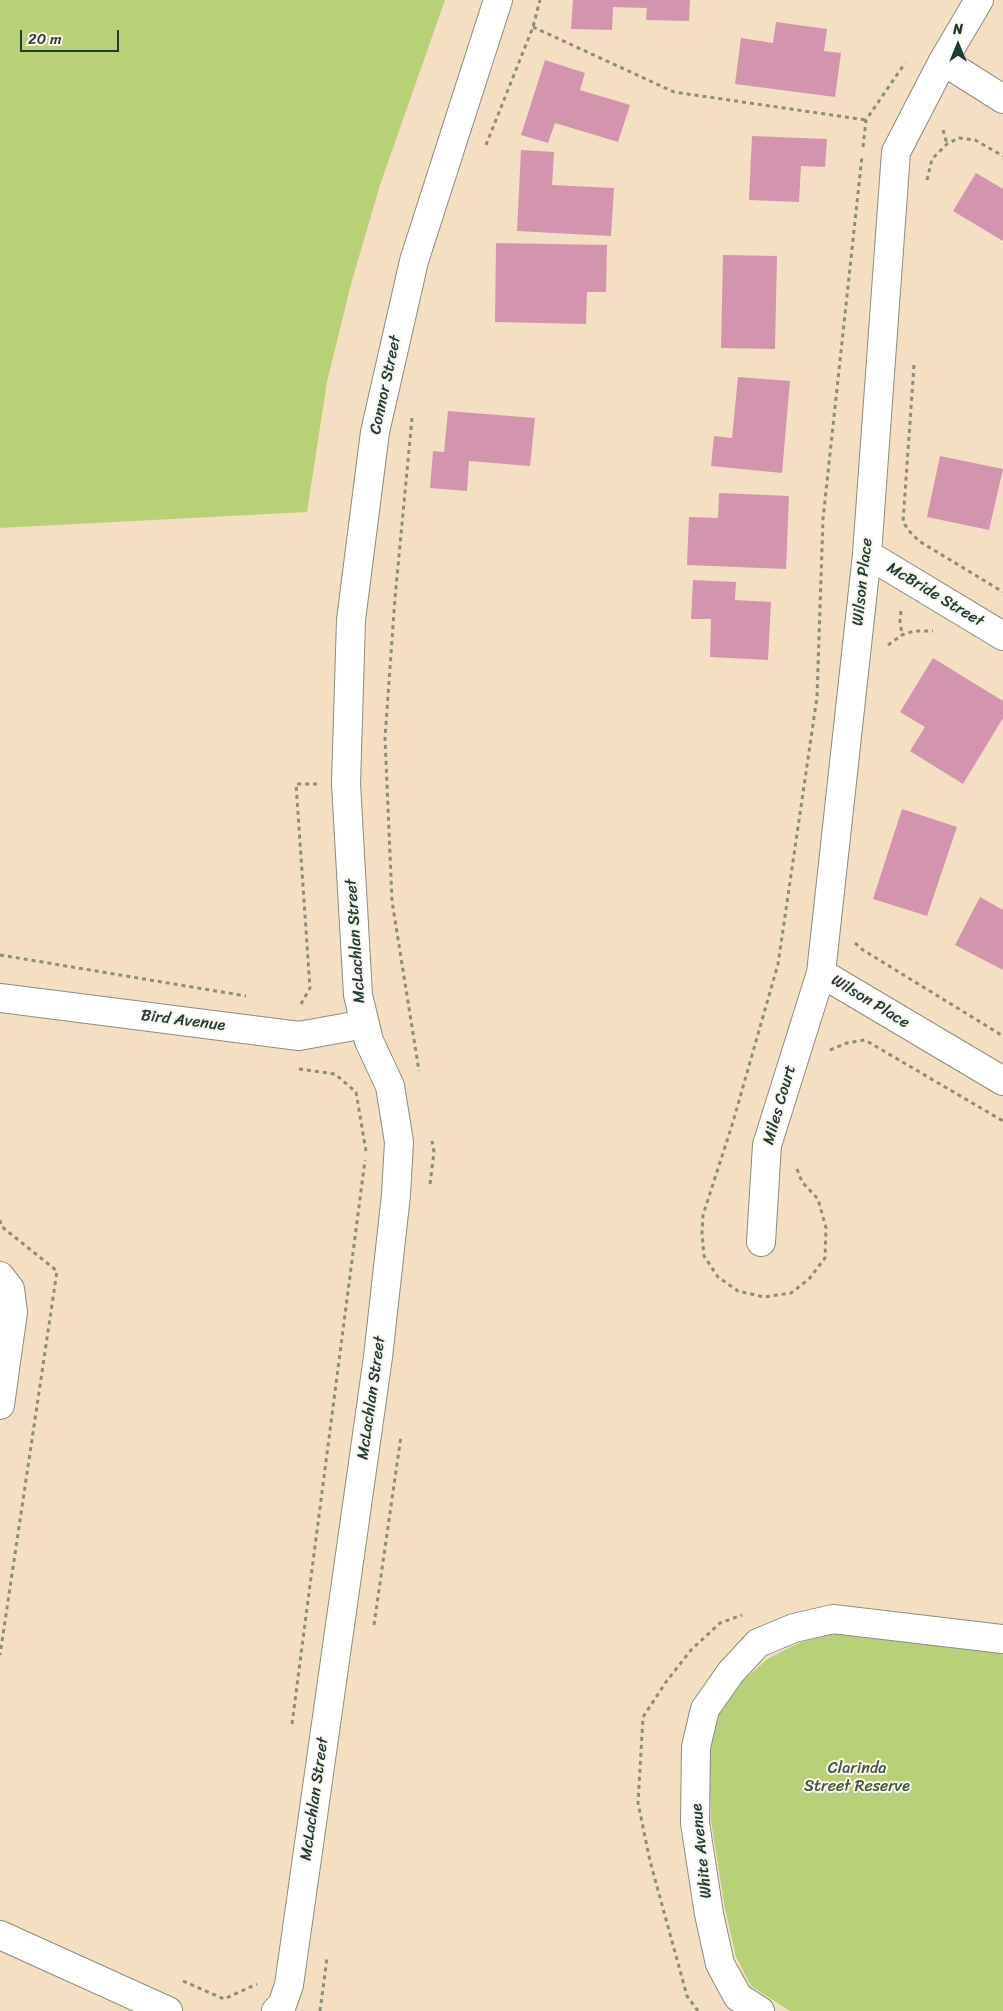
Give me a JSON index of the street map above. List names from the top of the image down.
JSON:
{
  "streets": {
    "street": [
      "Connor Street",
      "Wilson Place",
      "McBride Street",
      "McLachlan Street",
      "Bird Avenue",
      "Miles Court",
      "White Avenue"
    ]
  },
  "crossings": [
    ["Connor Street", "McLachlan Street"],
    ["Wilson Place", "McBride Street"],
    ["Wilson Place", "Miles Court"],
    ["McLachlan Street", "Bird Avenue"]
  ],
  "parks": ["Clarinda Street Reserve"],
  "scale_bar": "20 m",
  "north": "top"
}
